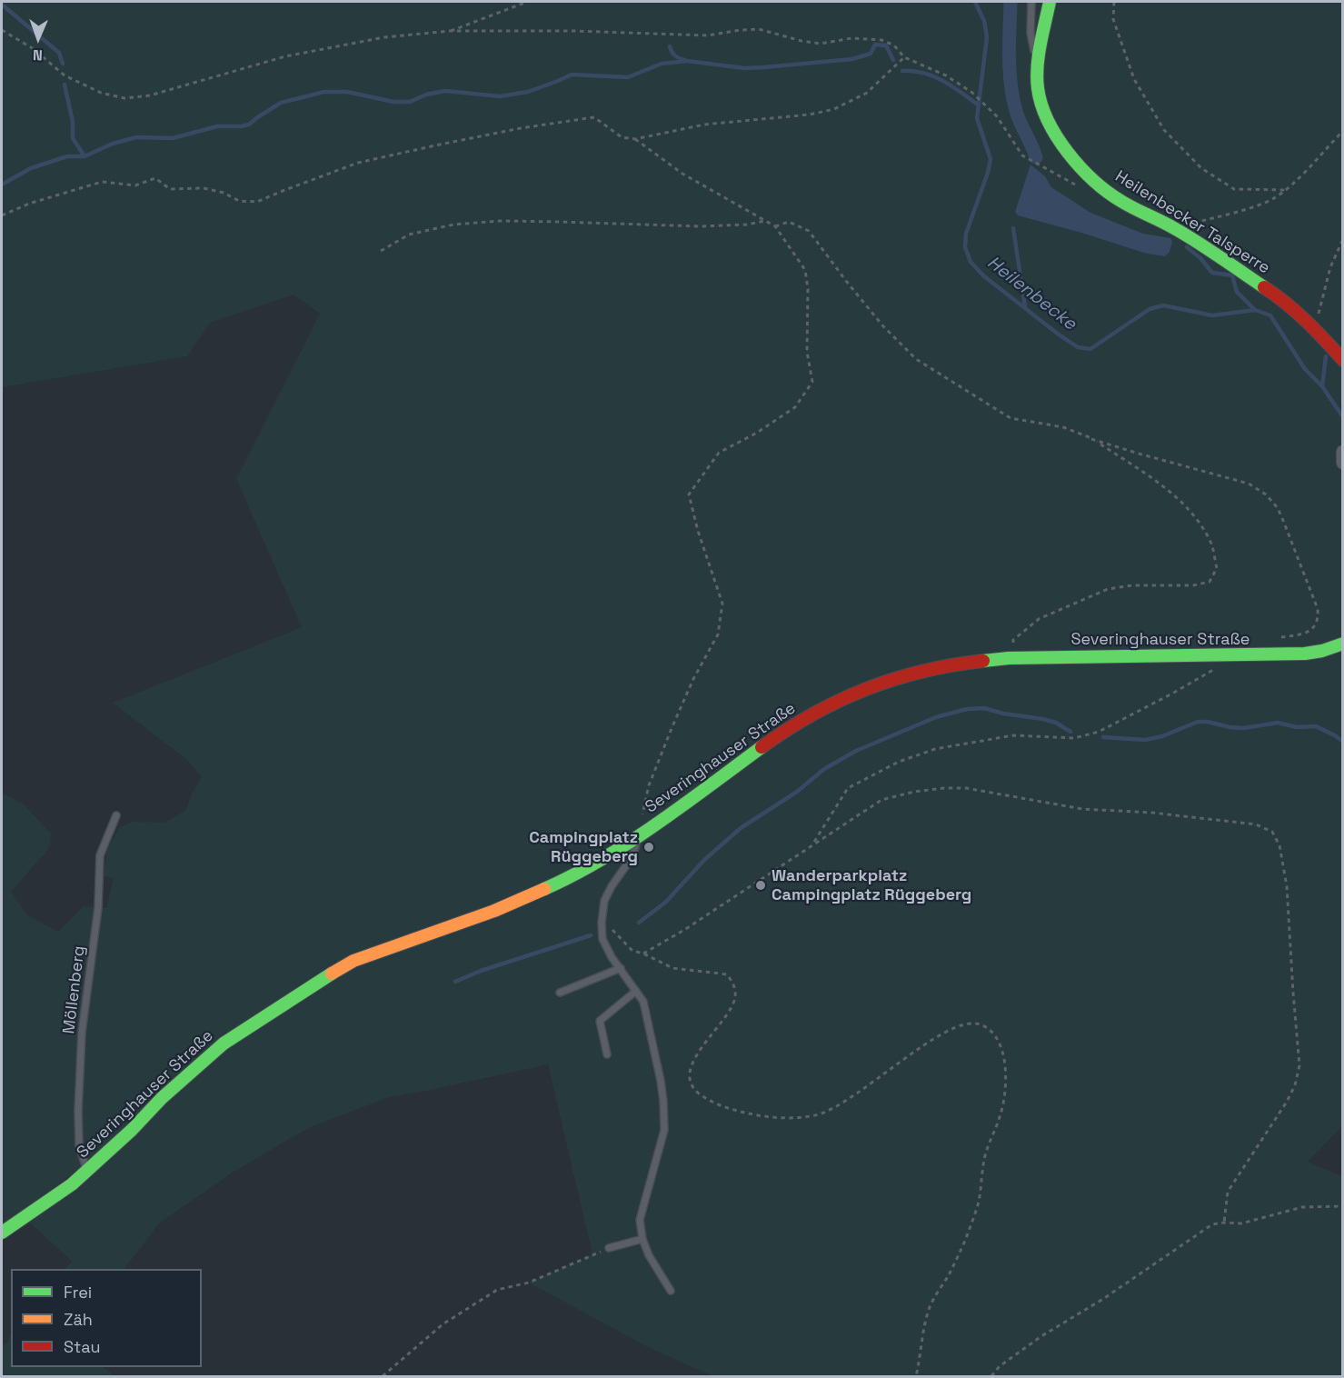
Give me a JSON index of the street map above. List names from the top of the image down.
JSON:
{
  "streets": {
    "street": ["Heilenbecker Talsperre", "Severinghauser Straße"],
    "lane": ["Möllenberg"]
  },
  "crossings": [
    ["Severinghauser Straße", "Möllenberg"]
  ],
  "water": ["Heilenbecke"],
  "places": ["Campingplatz Rüggeberg", "Wanderparkplatz Campingplatz Rüggeberg"],
  "legend": ["Frei", "Zäh", "Stau"],
  "north": "bottom"
}
